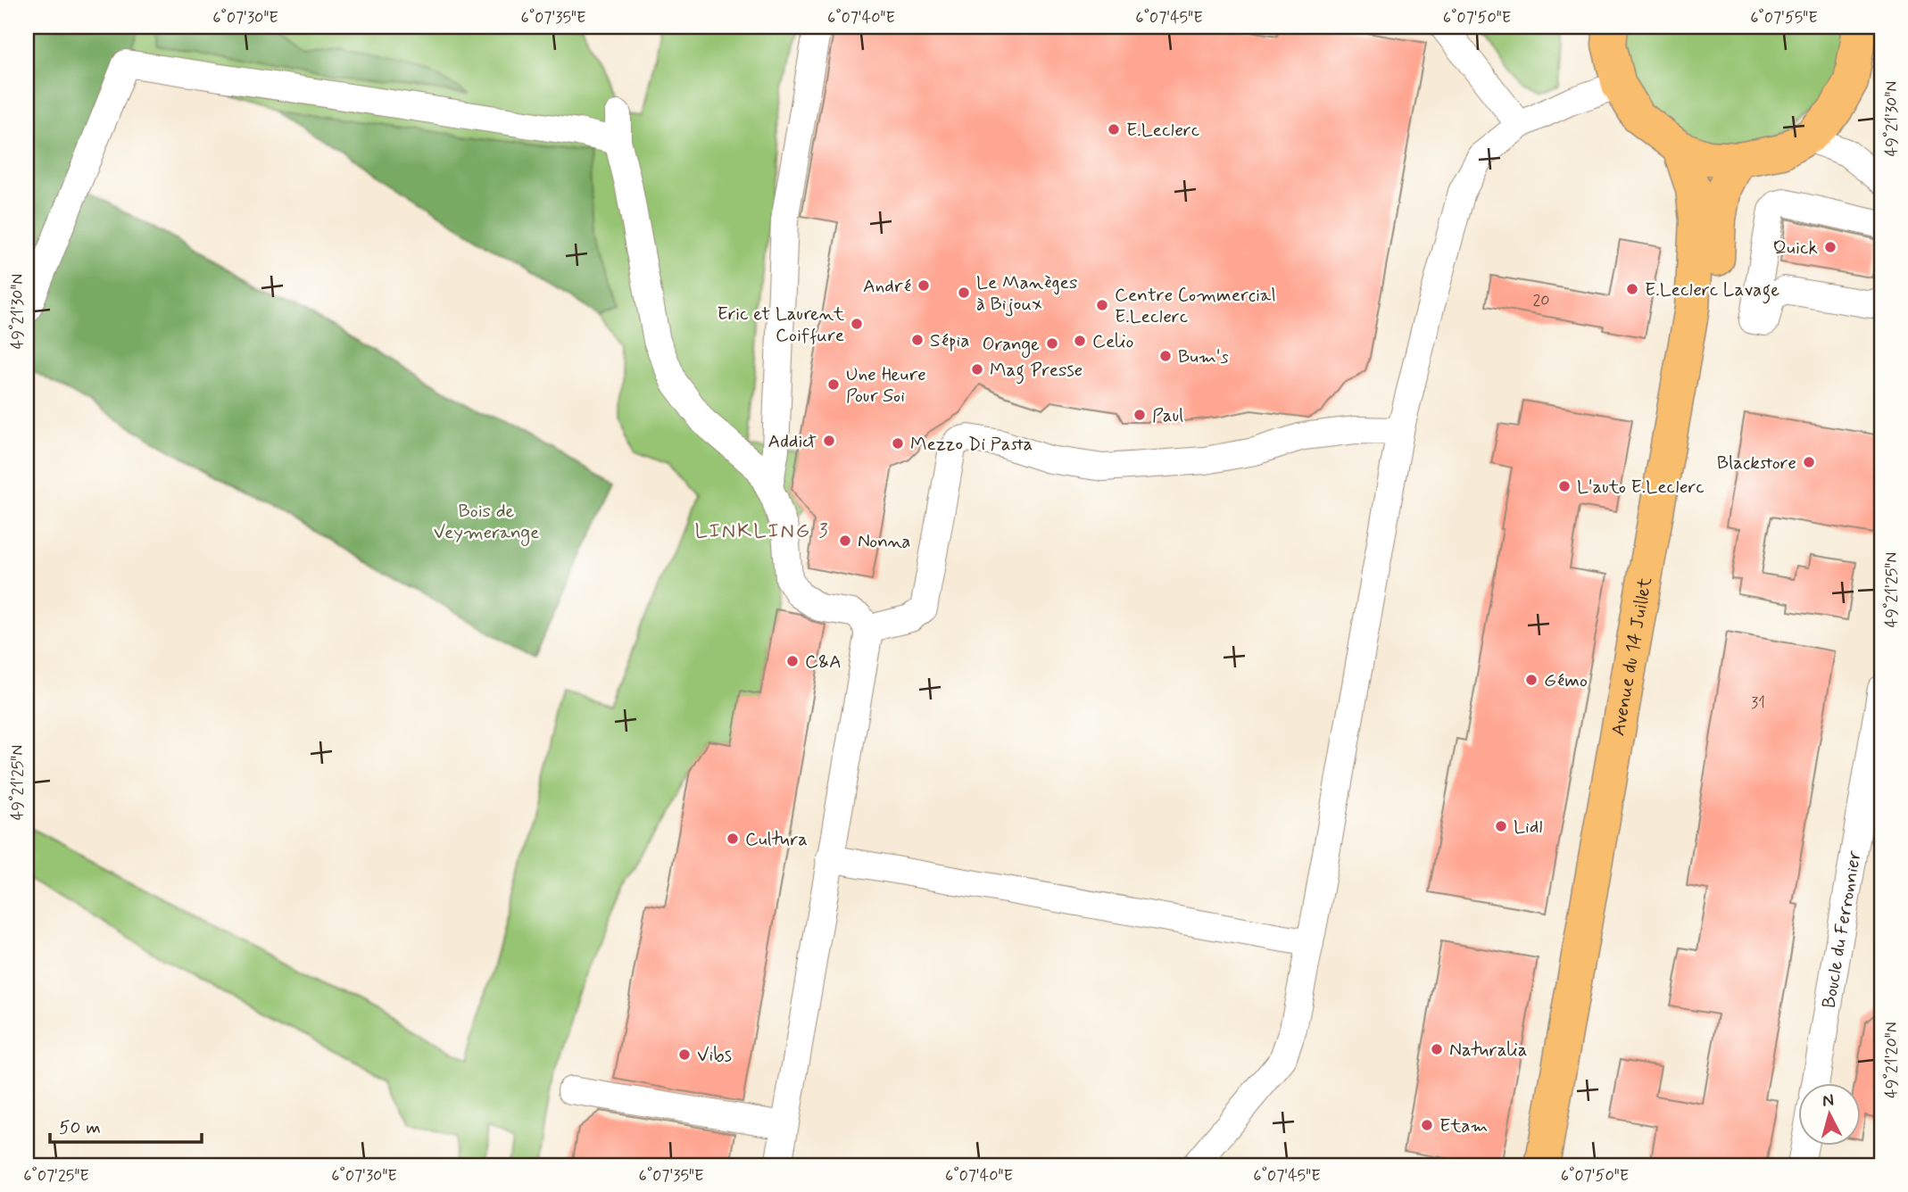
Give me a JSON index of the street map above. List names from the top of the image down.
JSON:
{
  "streets": {
    "main road": ["Avenue du 14 Juillet"],
    "street": ["Boucle du Ferronnier"]
  },
  "districts": ["LINKLING 3"],
  "parks": ["Bois de Veymerange"],
  "places": [
    "E.Leclerc",
    "Quick",
    "André",
    "E.Leclerc Lavage",
    "Le Manèges à Bijoux",
    "Centre Commercial E.Leclerc",
    "Eric et Laurent Coiffure",
    "Sépia",
    "Celio",
    "Orange",
    "Bum's",
    "Mag Presse",
    "Une Heure Pour Soi",
    "Paul",
    "Addict",
    "Mezzo Di Pasta",
    "Blackstore",
    "L'auto E.Leclerc",
    "Nonna",
    "C&A",
    "Gémo",
    "Lidl",
    "Cultura",
    "Naturalia",
    "Vibs",
    "Etam"
  ],
  "house_numbers": ["20", "31"],
  "scale_bar": "50 m",
  "north": "top",
  "coordinates": [
    "6°07'30\"E",
    "6°07'35\"E",
    "6°07'40\"E",
    "6°07'45\"E",
    "6°07'50\"E",
    "6°07'55\"E",
    "49°21'30\"N",
    "49°21'25\"N",
    "49°21'20\"N",
    "6°07'25\"E"
  ]
}
